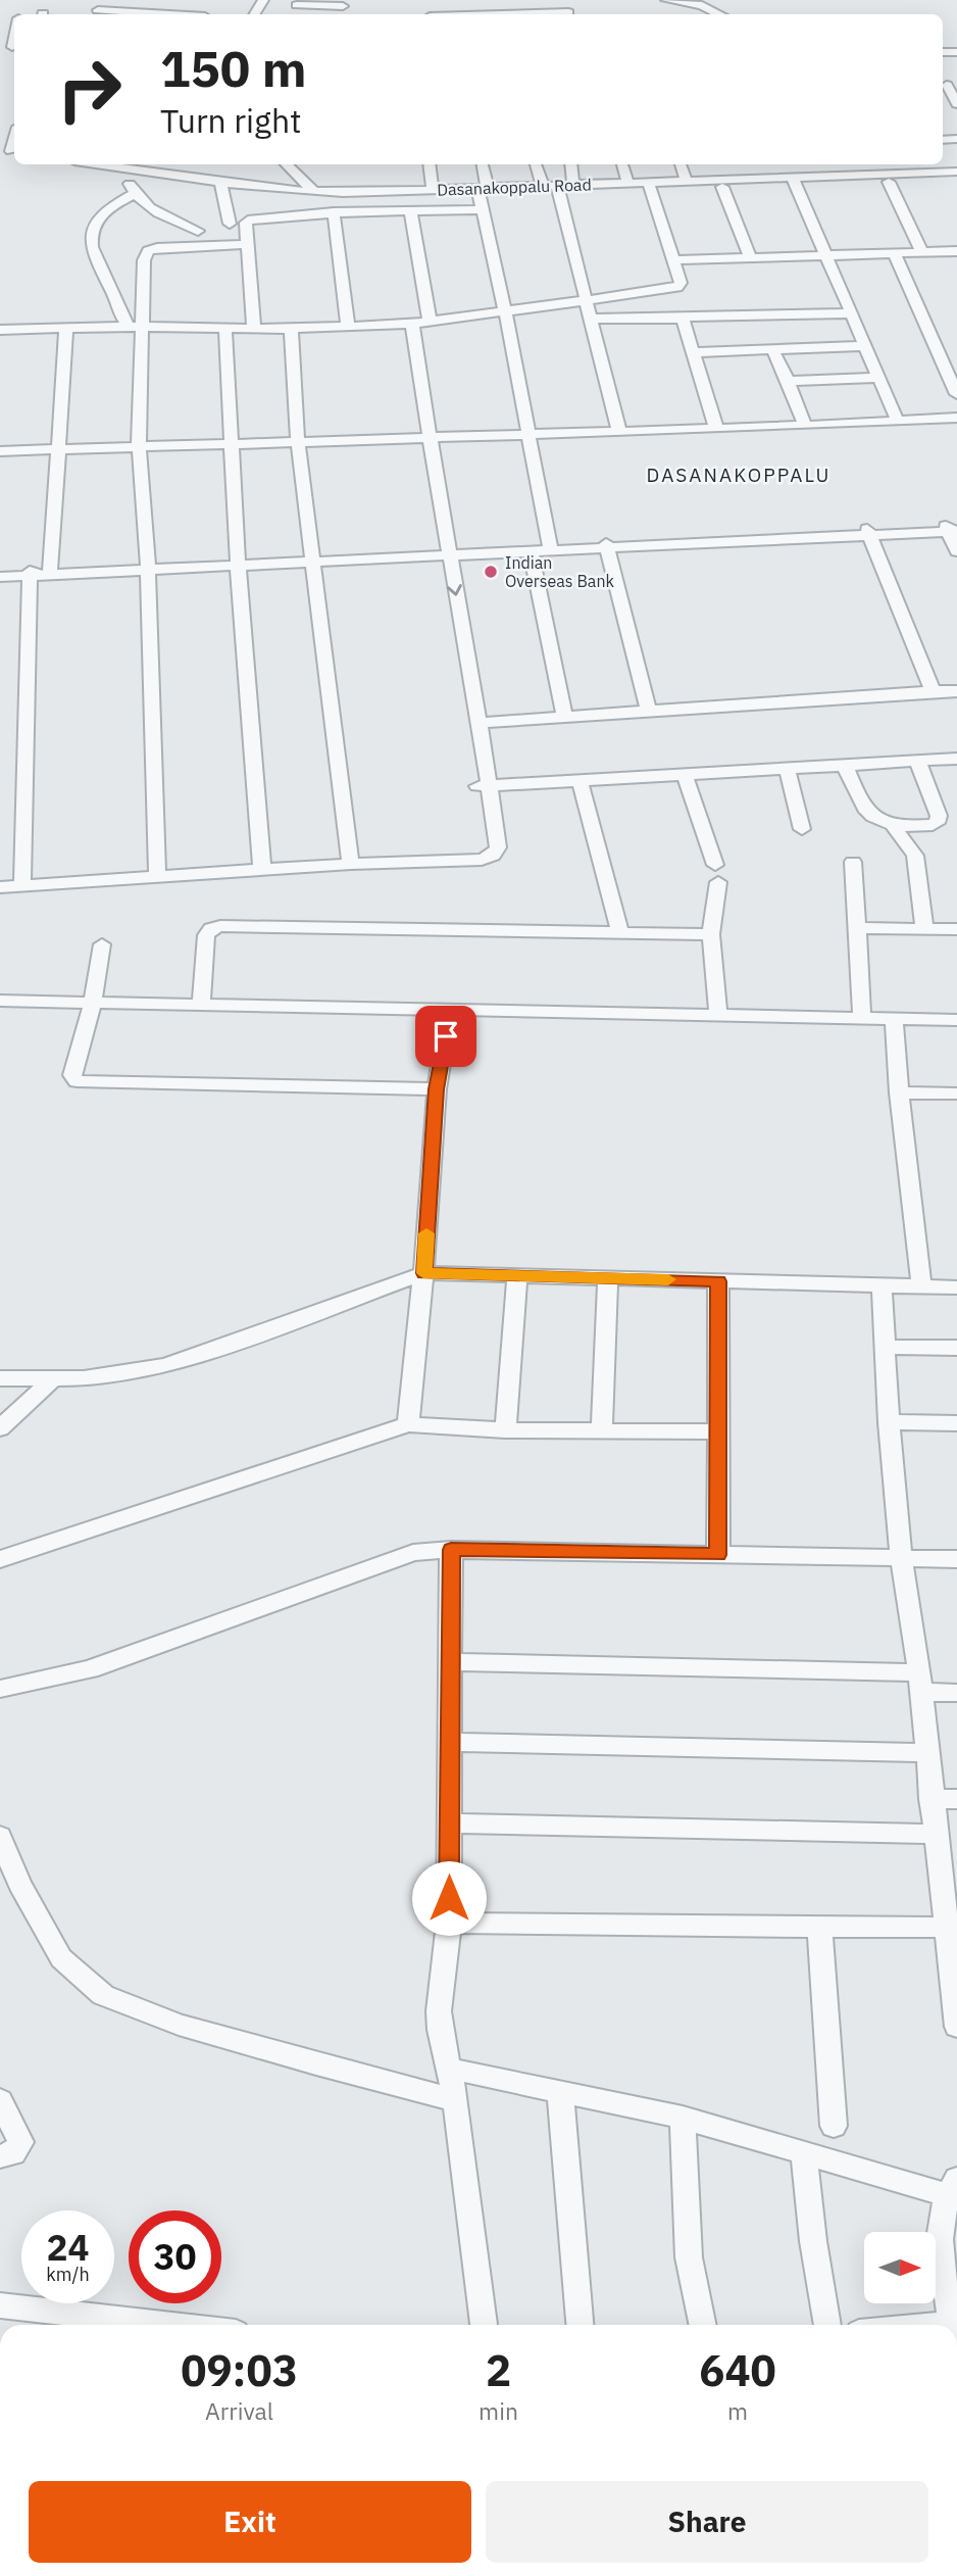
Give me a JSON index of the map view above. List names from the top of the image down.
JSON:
{
  "streets": {
    "street": ["Dasanakoppalu Road"]
  },
  "districts": ["DASANAKOPPALU"],
  "places": ["Indian Overseas Bank"],
  "north": "right",
  "page": {
    "turn": ["150 m", "Turn right"],
    "speed": "24 km/h",
    "limit": "30",
    "eta": [
      "09:03",
      "Arrival",
      "2",
      "min",
      "640",
      "m"
    ],
    "buttons": ["Exit", "Share"]
  }
}
